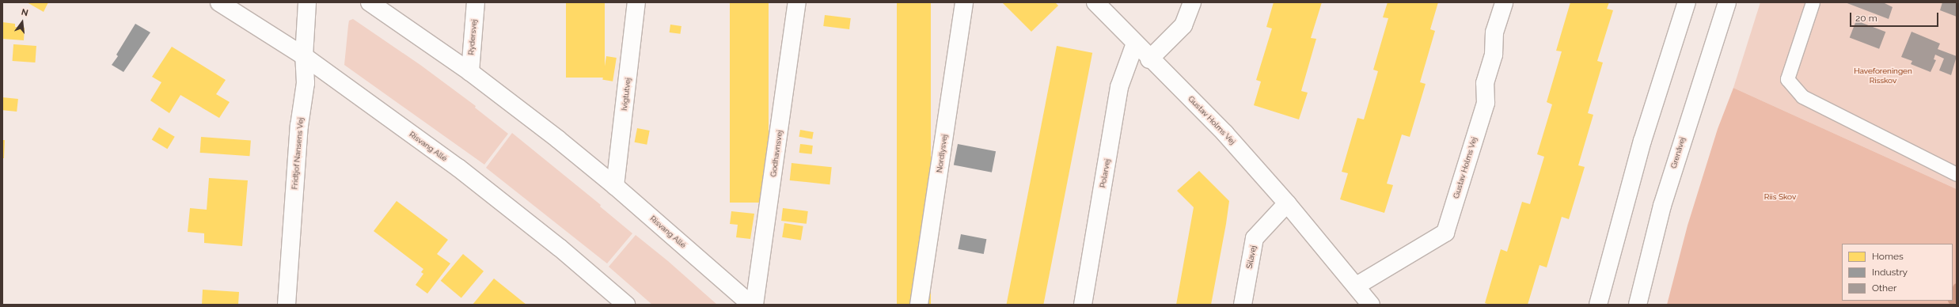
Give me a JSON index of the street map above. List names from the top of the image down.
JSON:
{
  "streets": {
    "street": [
      "Rydersvej",
      "Ivigtutvej",
      "Gustav Holms Vej",
      "Risvang Allé",
      "Grenåvej",
      "Fridtjof Nansens Vej",
      "Godhavnsvej",
      "Nordlysvej",
      "Polarvej",
      "Silavej"
    ]
  },
  "crossings": [
    ["Rydersvej", "Risvang Allé"],
    ["Ivigtutvej", "Risvang Allé"],
    ["Gustav Holms Vej", "Polarvej"],
    ["Gustav Holms Vej", "Silavej"],
    ["Risvang Allé", "Fridtjof Nansens Vej"]
  ],
  "parks": ["Haveforeningen Risskov", "Riis Skov"],
  "legend": ["Homes", "Industry", "Other"],
  "scale_bar": "20 m",
  "north": "top"
}
